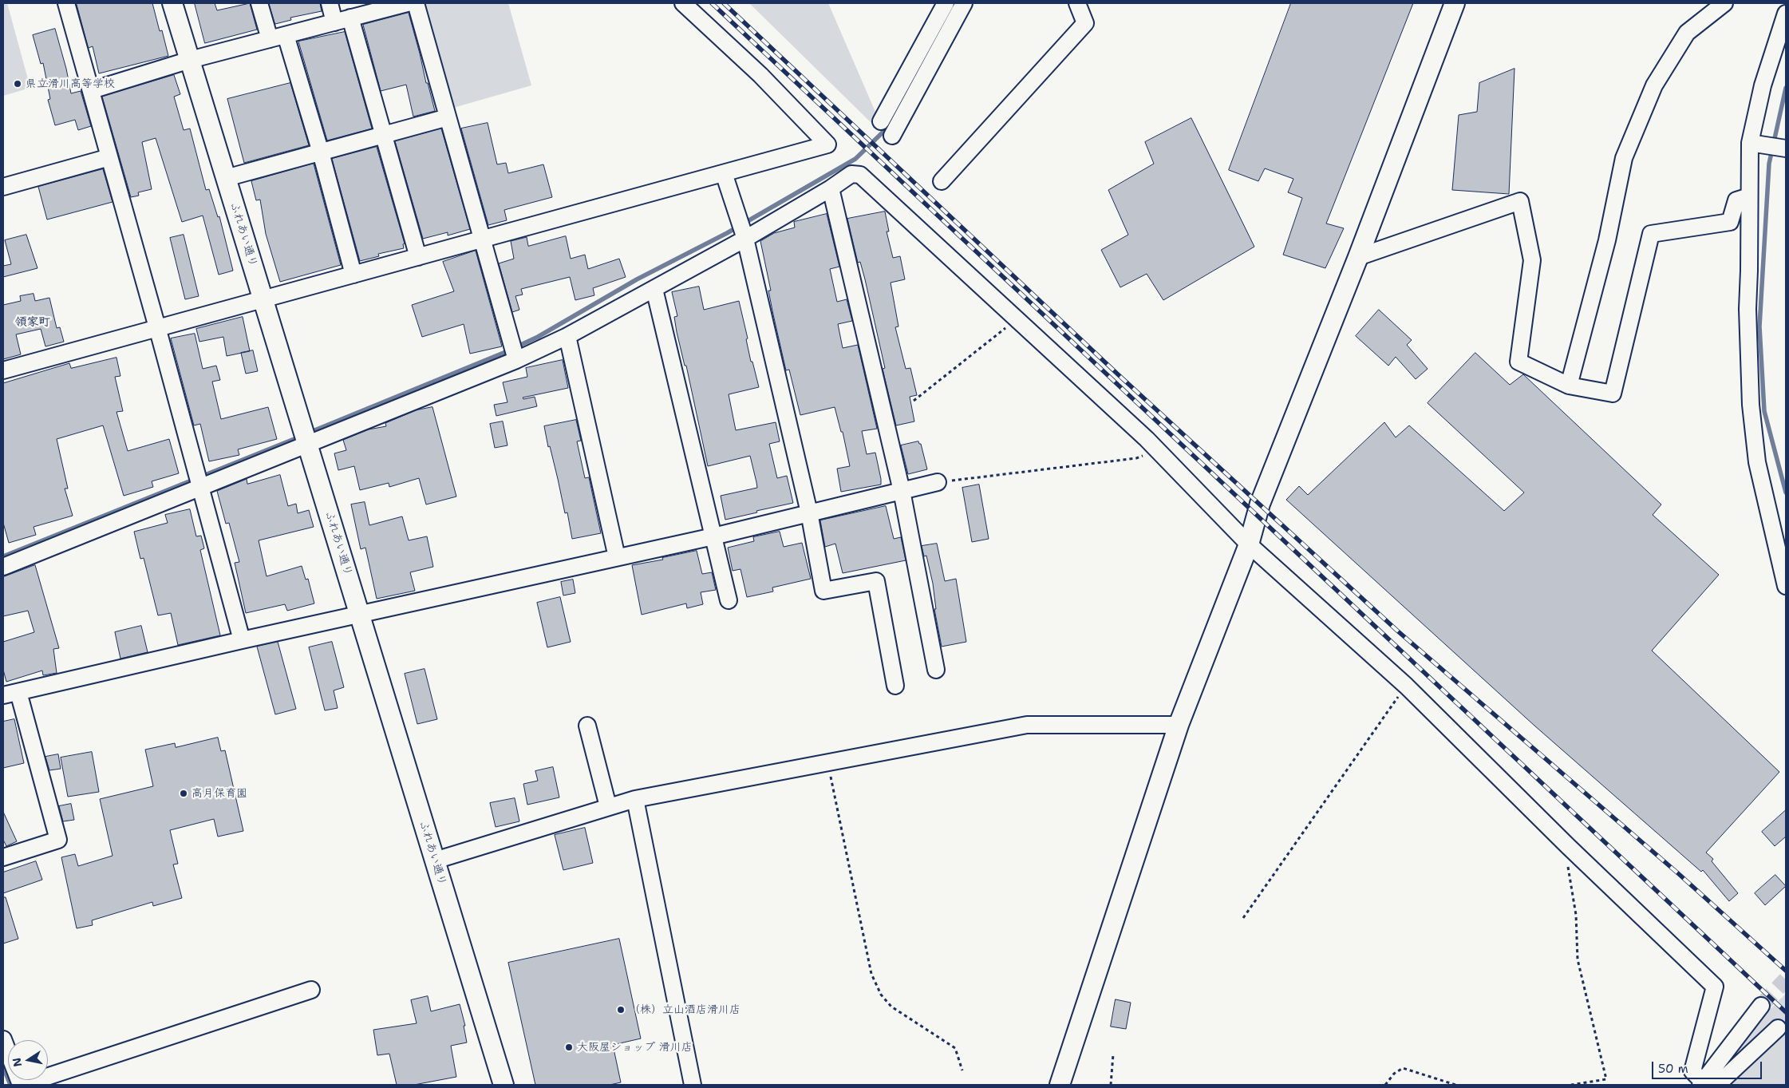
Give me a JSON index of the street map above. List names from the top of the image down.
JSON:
{
  "streets": {
    "street": ["ふれあい通り"]
  },
  "districts": ["領家町"],
  "places": [
    "県立滑川高等学校",
    "高月保育園",
    "（株）立山酒店滑川店",
    "大阪屋ショップ 滑川店"
  ],
  "scale_bar": "50 m",
  "north": "left"
}
